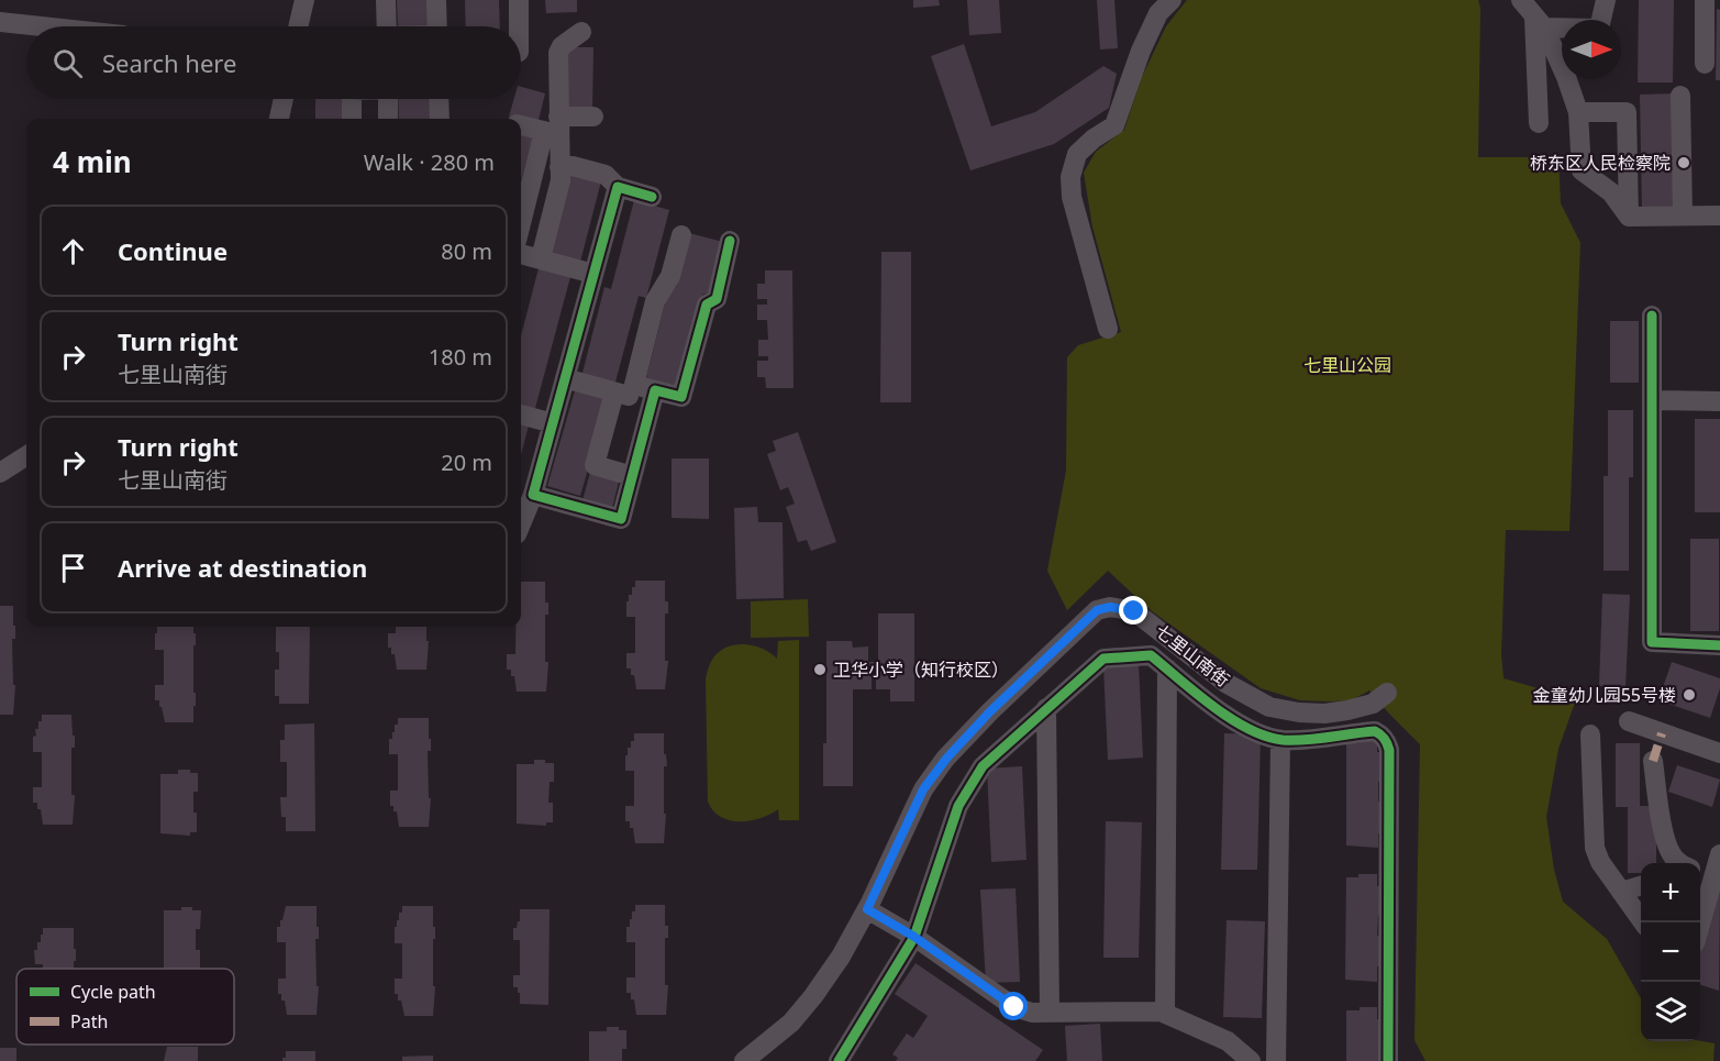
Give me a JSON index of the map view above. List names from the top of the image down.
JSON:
{
  "streets": {
    "street": ["七里山南街"]
  },
  "parks": ["七里山公园"],
  "places": ["桥东区人民检察院", "卫华小学（知行校区）", "金童幼儿园55号楼"],
  "legend": ["Cycle path", "Path"],
  "north": "right",
  "page": {
    "search": "Search here",
    "heading": ["4 min", "Walk · 280 m"],
    "list": [
      ["Continue", "80 m"],
      ["Turn right", "七里山南街", "180 m"],
      ["Turn right", "七里山南街", "20 m"],
      "Arrive at destination"
    ],
    "map_buttons": ["+", "−"]
  }
}
